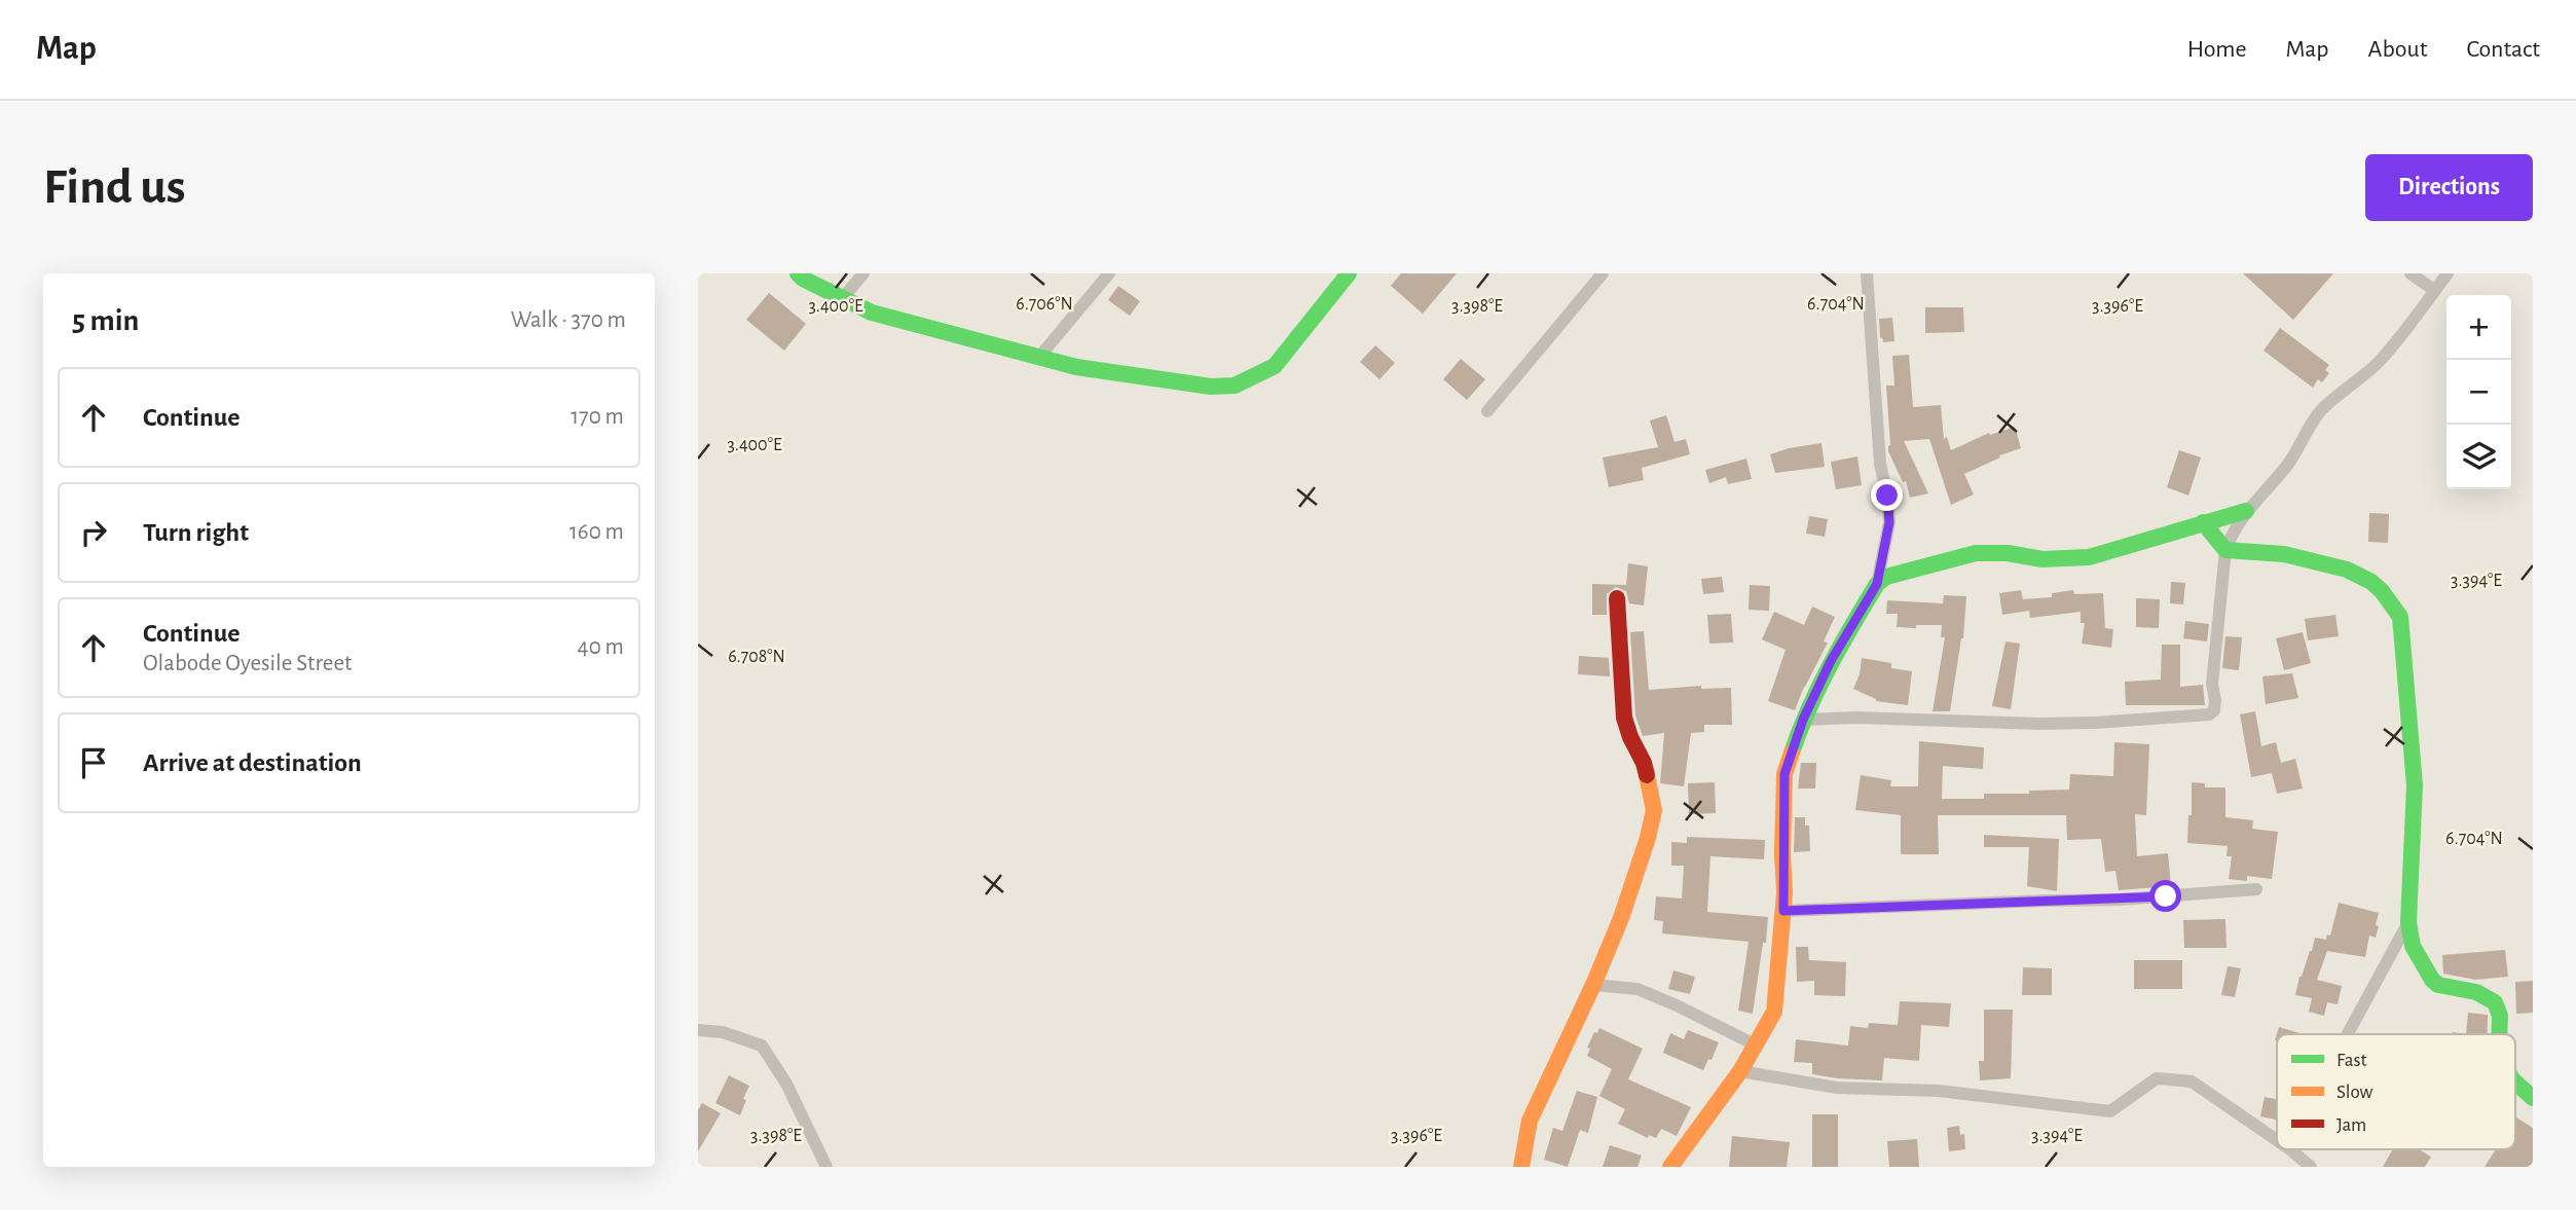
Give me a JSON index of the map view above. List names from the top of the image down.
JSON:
{
  "legend": ["Fast", "Slow", "Jam"],
  "page": {
    "header": "Map",
    "nav": [
      "Home",
      "Map",
      "About",
      "Contact"
    ],
    "buttons": "Directions",
    "title": "Find us",
    "heading": ["5 min", "Walk · 370 m"],
    "map_buttons": ["+", "−"],
    "list": [
      ["Continue", "170 m"],
      ["Turn right", "160 m"],
      ["Continue", "Olabode Oyesile Street", "40 m"],
      "Arrive at destination"
    ]
  },
  "coordinates": [
    "6.706°N",
    "6.704°N",
    "3.400°E",
    "3.398°E",
    "3.396°E",
    "3.394°E",
    "6.708°N"
  ]
}
